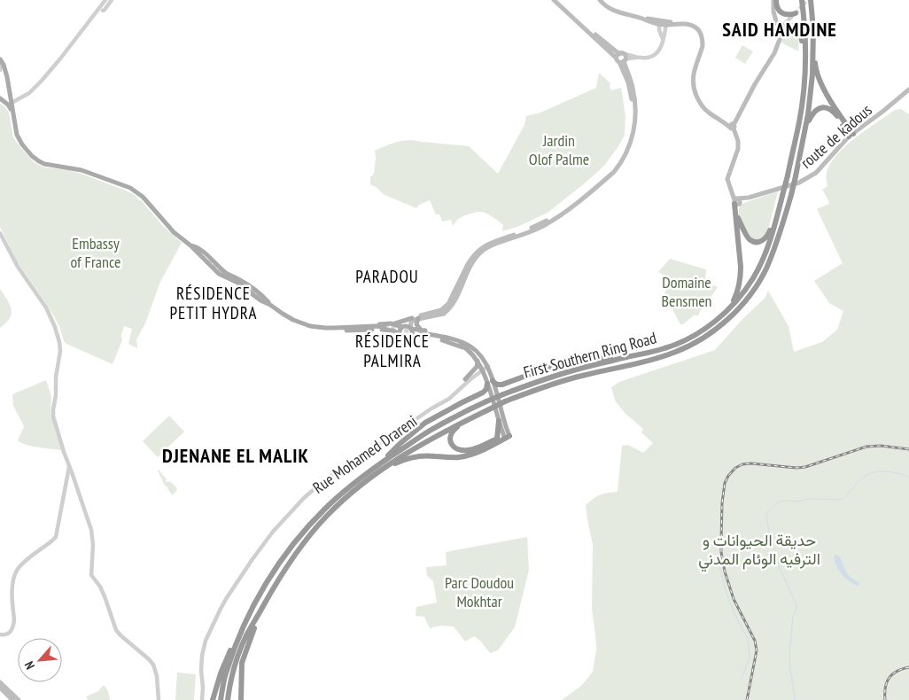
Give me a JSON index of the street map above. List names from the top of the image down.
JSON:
{
  "streets": {
    "highway": ["First Southern Ring Road"],
    "main road": ["route de kadous"],
    "street": ["Rue Mohamed Drareni"]
  },
  "districts": [
    "SAID HAMDINE",
    "PARADOU",
    "RÉSIDENCE PETIT HYDRA",
    "RÉSIDENCE PALMIRA",
    "DJENANE EL MALIK"
  ],
  "parks": [
    "Jardin Olof Palme",
    "Embassy of France",
    "Domaine Bensmen",
    "حديقة الحيوانات و الترفيه الوئام المدني",
    "Parc Doudou Mokhtar"
  ],
  "north": "bottom left"
}
